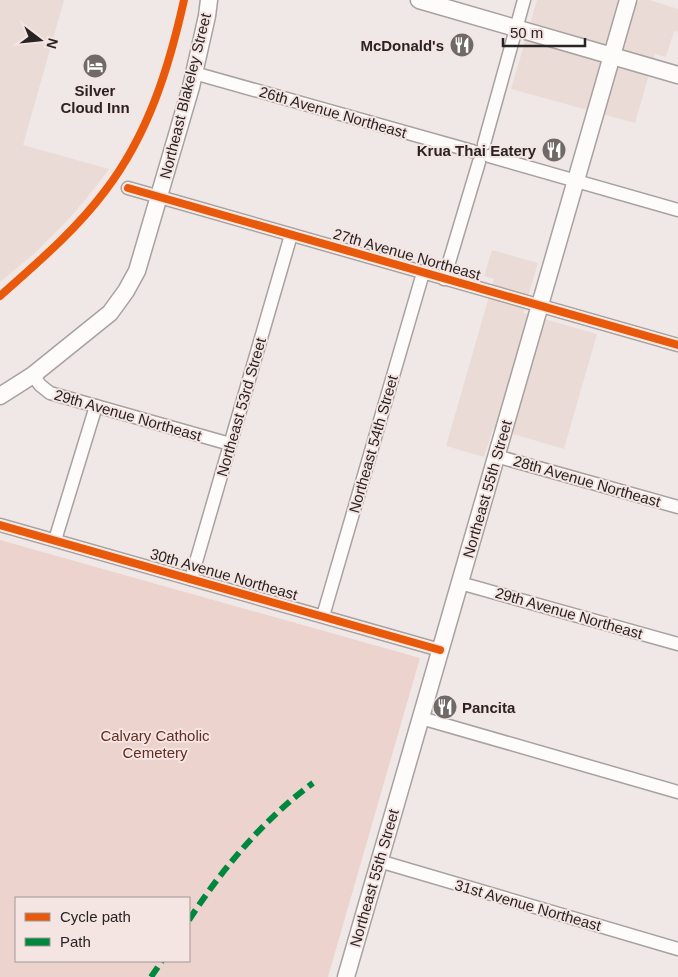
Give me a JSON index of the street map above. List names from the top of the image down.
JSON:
{
  "streets": {
    "main road": ["Northeast Blakeley Street", "Northeast 55th Street"],
    "street": [
      "26th Avenue Northeast",
      "27th Avenue Northeast",
      "Northeast 53rd Street",
      "29th Avenue Northeast",
      "Northeast 54th Street",
      "28th Avenue Northeast",
      "30th Avenue Northeast",
      "31st Avenue Northeast"
    ]
  },
  "crossings": [
    ["Northeast Blakeley Street", "26th Avenue Northeast"],
    ["Northeast Blakeley Street", "27th Avenue Northeast"],
    ["Northeast Blakeley Street", "29th Avenue Northeast"],
    ["27th Avenue Northeast", "Northeast 53rd Street"],
    ["27th Avenue Northeast", "Northeast 54th Street"],
    ["27th Avenue Northeast", "Northeast 55th Street"],
    ["Northeast 53rd Street", "29th Avenue Northeast"],
    ["Northeast 53rd Street", "30th Avenue Northeast"],
    ["29th Avenue Northeast", "Northeast 55th Street"],
    ["Northeast 54th Street", "30th Avenue Northeast"],
    ["28th Avenue Northeast", "Northeast 55th Street"],
    ["Northeast 55th Street", "30th Avenue Northeast"],
    ["Northeast 55th Street", "31st Avenue Northeast"]
  ],
  "parks": ["Calvary Catholic Cemetery"],
  "places": {
    "restaurant": ["McDonald's", "Krua Thai Eatery", "Pancita"],
    "hotel": ["Silver Cloud Inn"]
  },
  "legend": ["Cycle path", "Path"],
  "scale_bar": "50 m",
  "north": "right"
}
